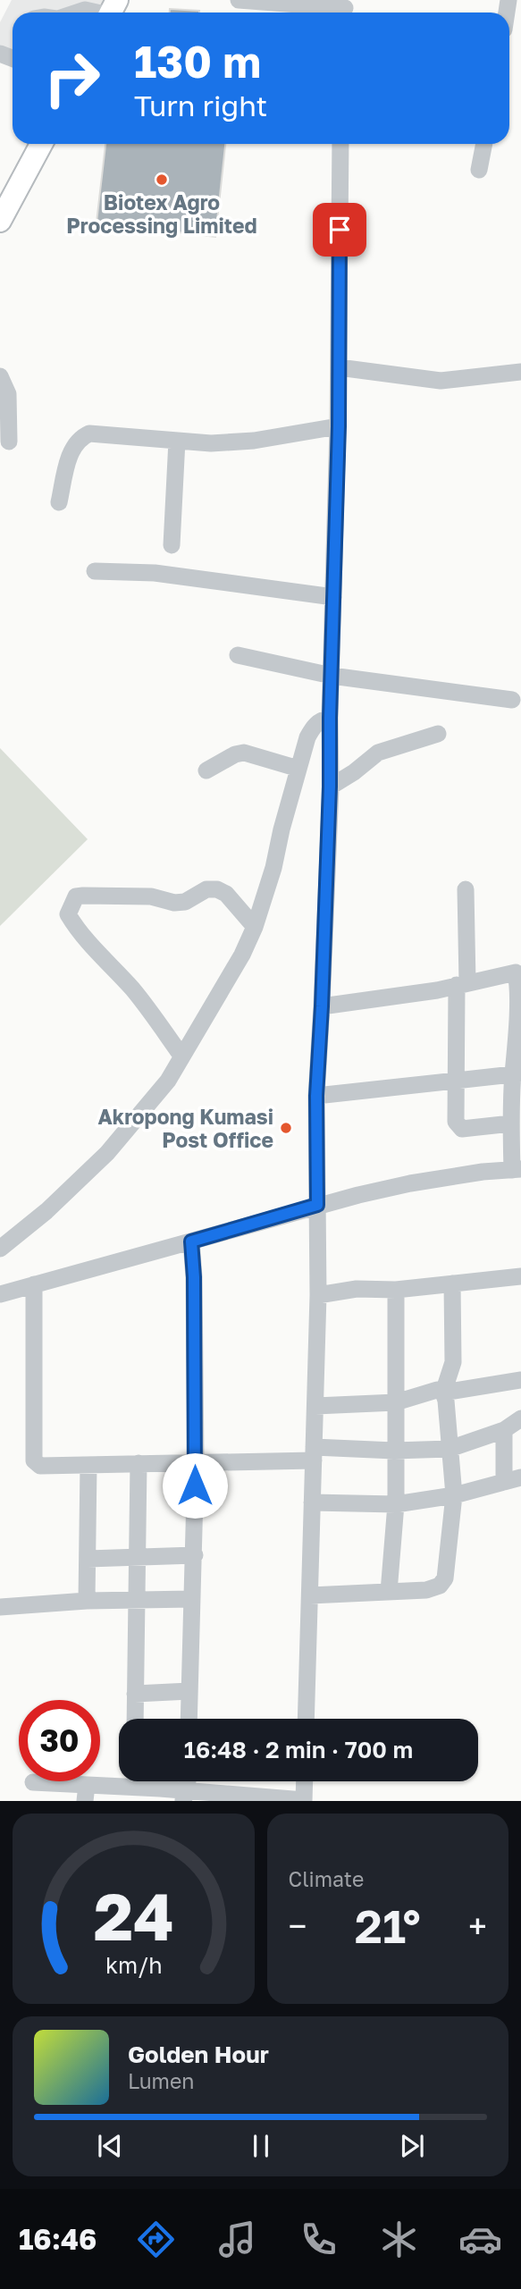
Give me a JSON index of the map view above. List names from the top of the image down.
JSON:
{
  "places": ["Biotex Agro Processing Limited", "Akropong Kumasi Post Office"],
  "page": {
    "turn": ["130 m", "Turn right"],
    "limit": "30",
    "trip": "16:48 · 2 min · 700 m",
    "tile": "Climate",
    "heat": ["−", "21°", "+"],
    "song": ["Golden Hour", "Lumen"],
    "tabs": "16:46",
    "gauge": ["24", "km/h"]
  }
}
